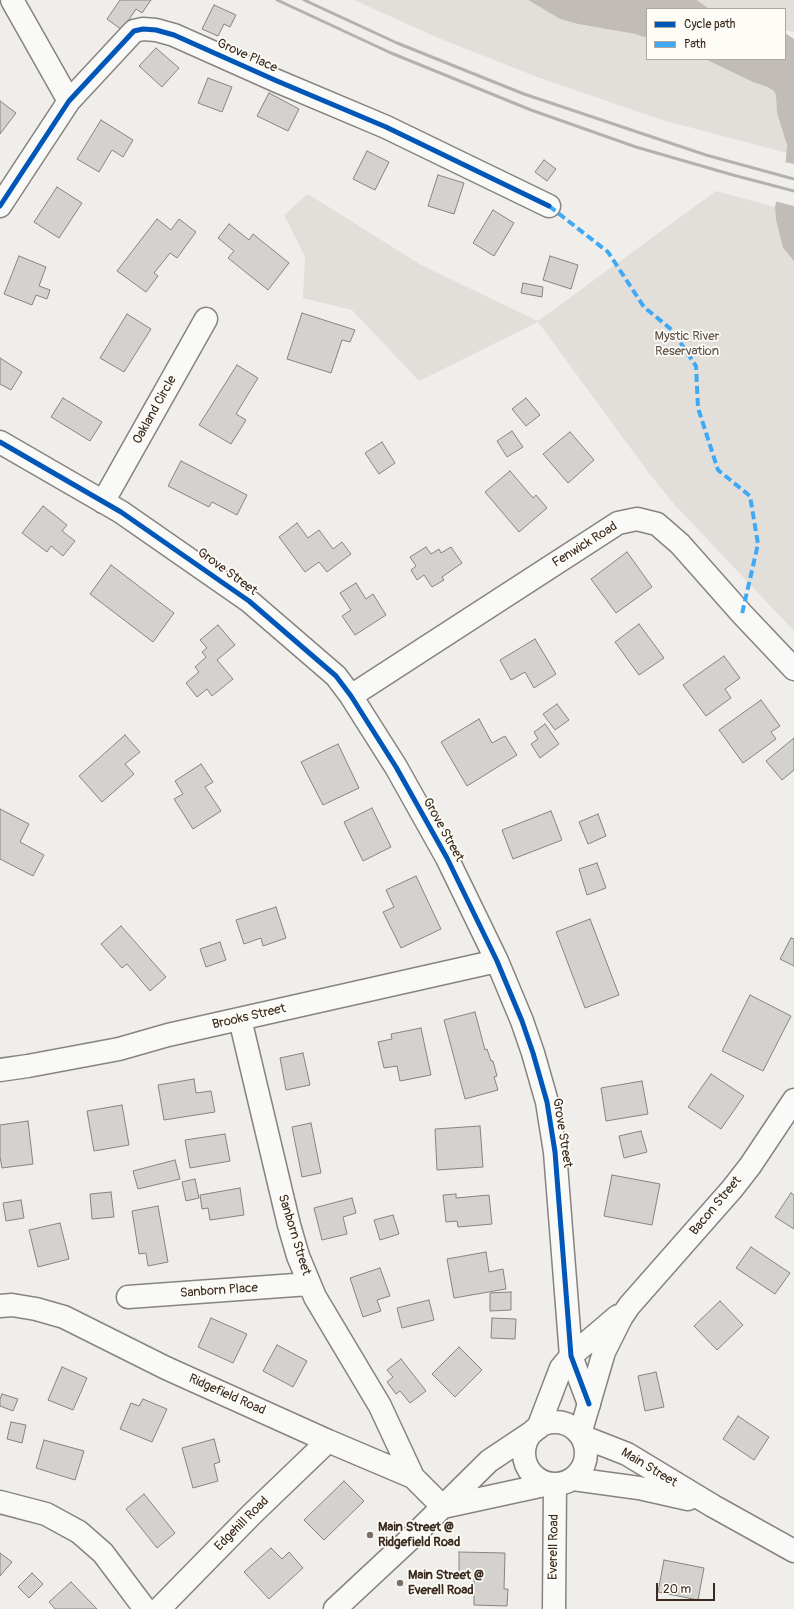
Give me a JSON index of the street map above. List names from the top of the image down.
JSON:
{
  "streets": {
    "street": [
      "Grove Place",
      "Oakland Circle",
      "Fenwick Road",
      "Grove Street",
      "Brooks Street",
      "Bacon Street",
      "Sanborn Street",
      "Sanborn Place",
      "Ridgefield Road",
      "Main Street",
      "Edgehill Road",
      "Everell Road"
    ]
  },
  "crossings": [
    ["Oakland Circle", "Grove Street"],
    ["Fenwick Road", "Grove Street"],
    ["Grove Street", "Brooks Street"],
    ["Grove Street", "Bacon Street"],
    ["Brooks Street", "Sanborn Street"],
    ["Bacon Street", "Main Street"],
    ["Bacon Street", "Everell Road"],
    ["Sanborn Street", "Sanborn Place"],
    ["Sanborn Street", "Ridgefield Road"],
    ["Ridgefield Road", "Main Street"],
    ["Ridgefield Road", "Edgehill Road"],
    ["Main Street", "Everell Road"]
  ],
  "parks": ["Mystic River Reservation"],
  "places": ["Main Street @ Ridgefield Road", "Main Street @ Everell Road"],
  "legend": ["Cycle path", "Path"],
  "scale_bar": "20 m"
}
